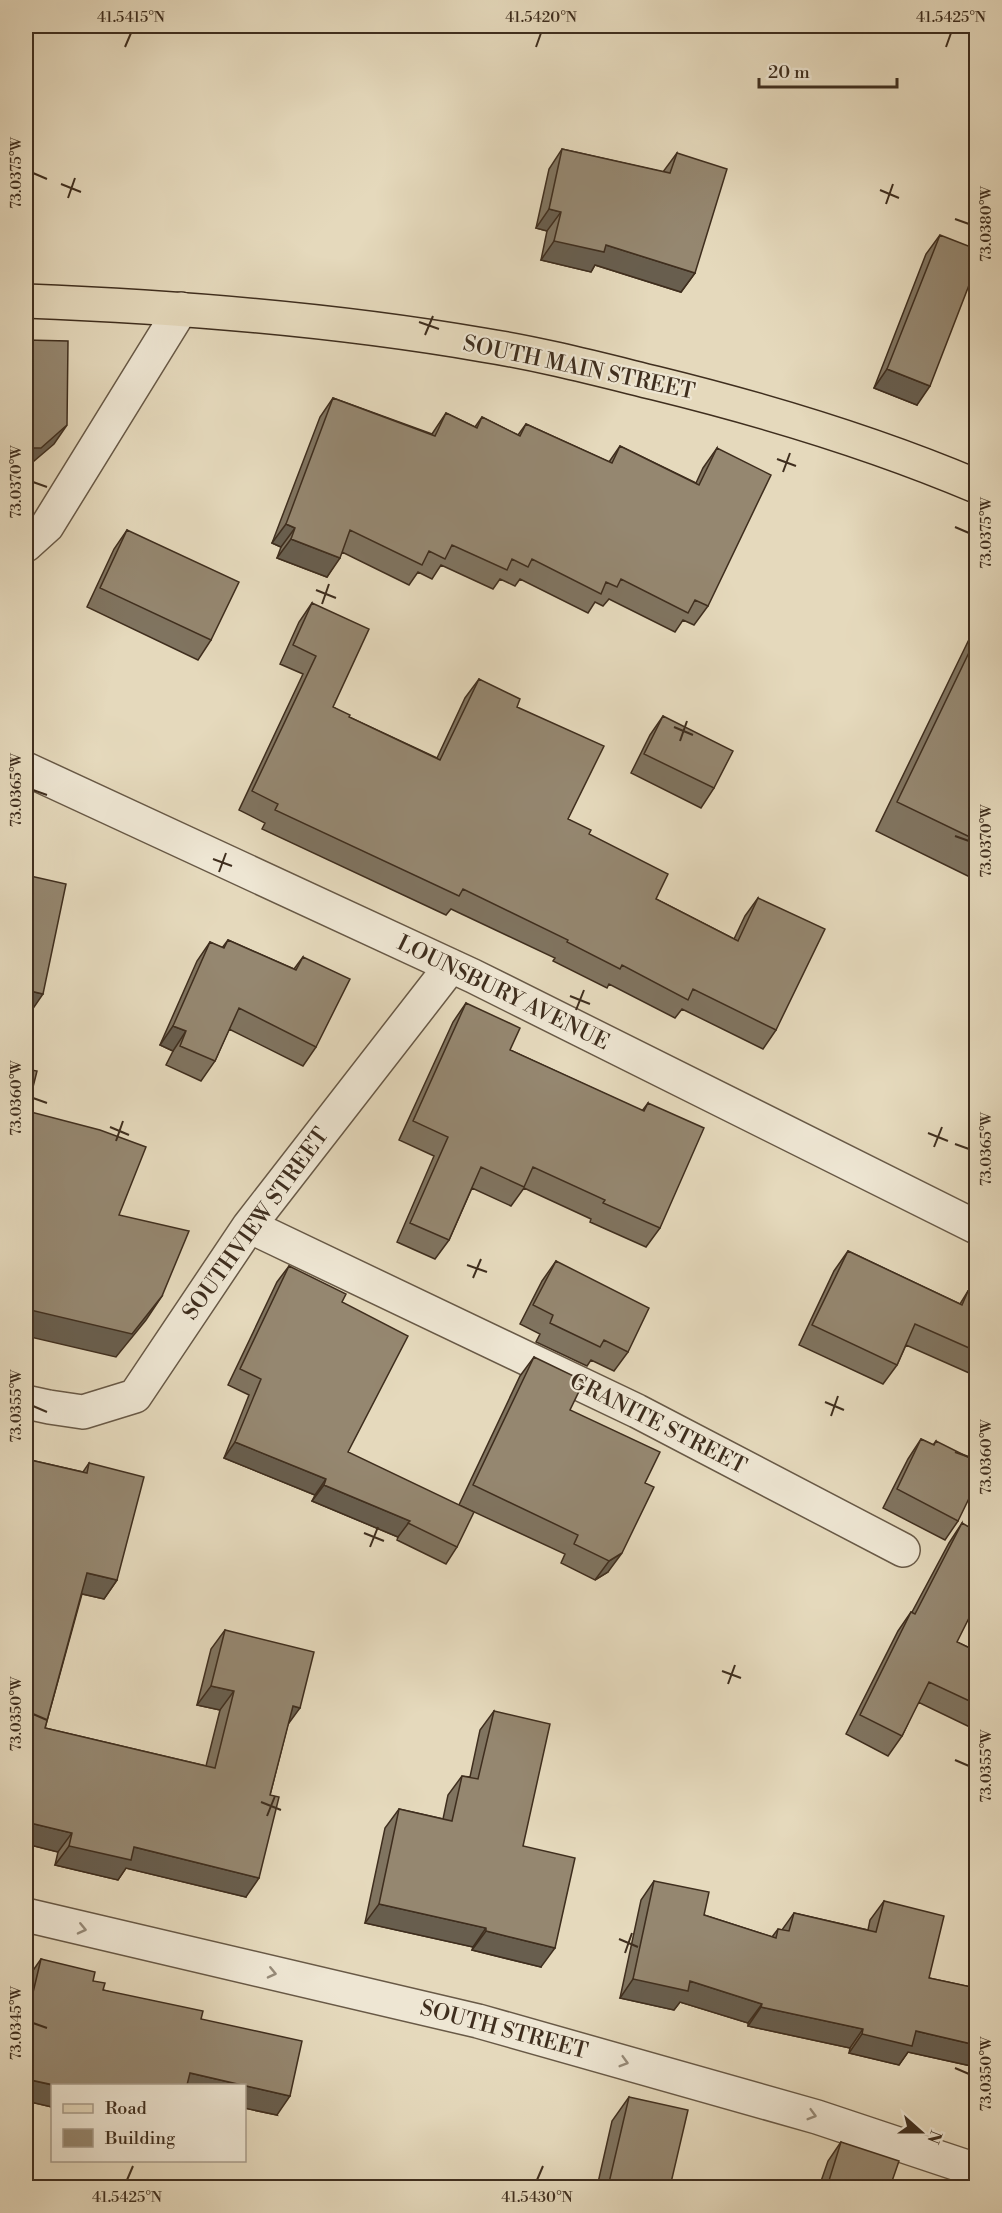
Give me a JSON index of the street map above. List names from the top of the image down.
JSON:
{
  "streets": {
    "main road": ["SOUTH MAIN STREET"],
    "street": [
      "LOUNSBURY AVENUE",
      "SOUTHVIEW STREET",
      "GRANITE STREET",
      "SOUTH STREET"
    ]
  },
  "crossings": [
    ["LOUNSBURY AVENUE", "SOUTHVIEW STREET"],
    ["SOUTHVIEW STREET", "GRANITE STREET"]
  ],
  "one_way": ["SOUTH STREET"],
  "legend": ["Road", "Building"],
  "scale_bar": "20 m",
  "north": "right",
  "coordinates": [
    "41.5415°N",
    "41.5420°N",
    "41.5425°N",
    "73.0375°W",
    "73.0380°W",
    "73.0370°W",
    "73.0365°W",
    "73.0360°W",
    "73.0355°W",
    "73.0350°W",
    "73.0345°W",
    "41.5430°N"
  ]
}
